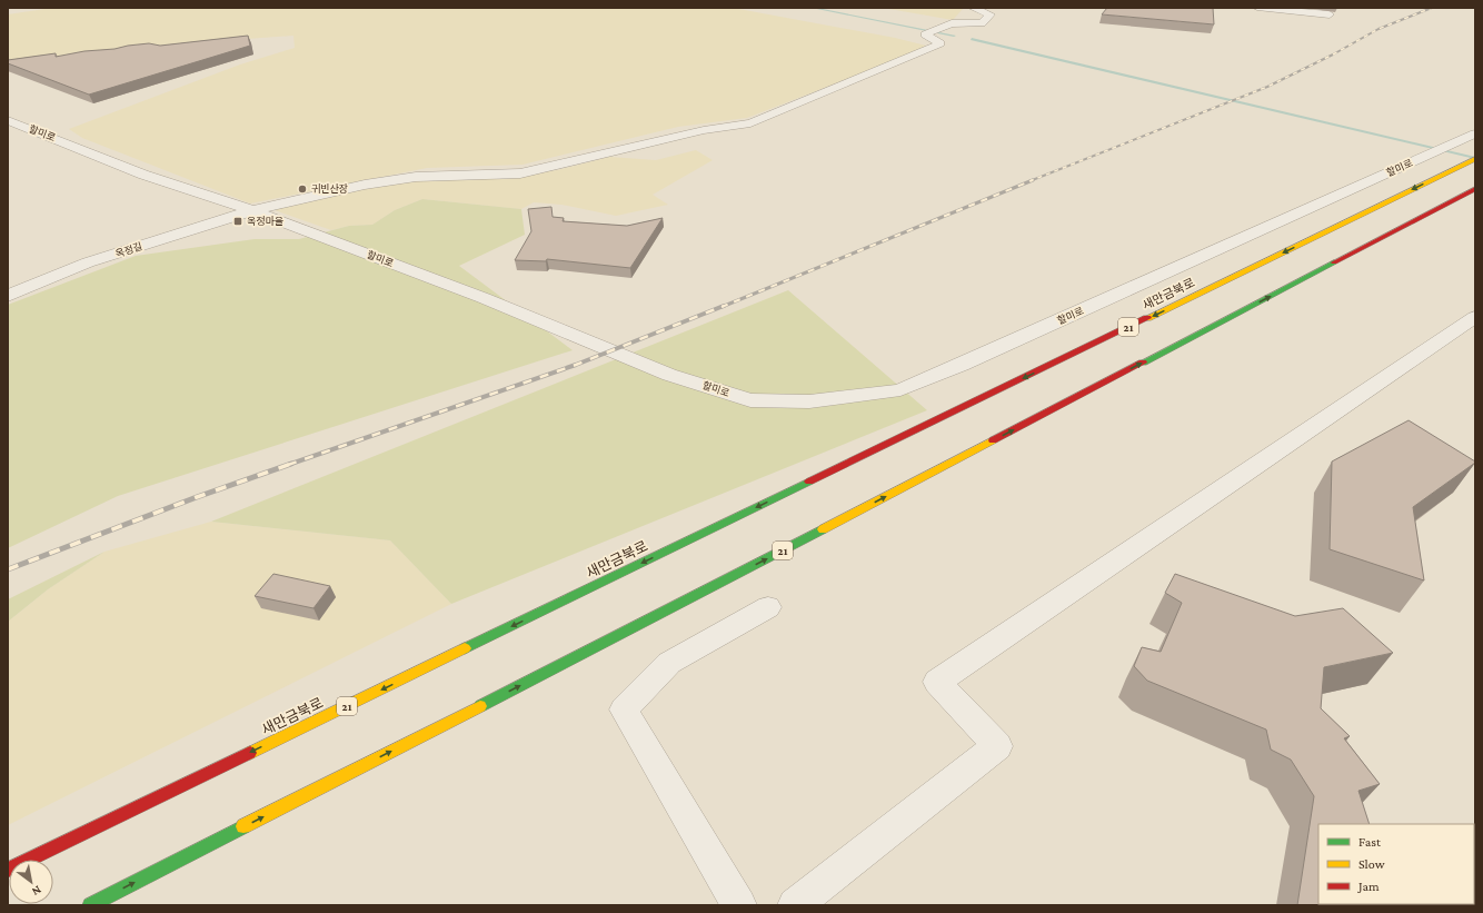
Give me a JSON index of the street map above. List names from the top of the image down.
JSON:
{
  "streets": {
    "highway": ["새만금북로", "21"],
    "street": ["할미로", "옥정길"]
  },
  "crossings": [
    ["할미로", "옥정길"]
  ],
  "places": {
    "other": ["귀빈산장"],
    "transit": ["옥정마을"]
  },
  "legend": ["Fast", "Slow", "Jam"],
  "north": "bottom right"
}
